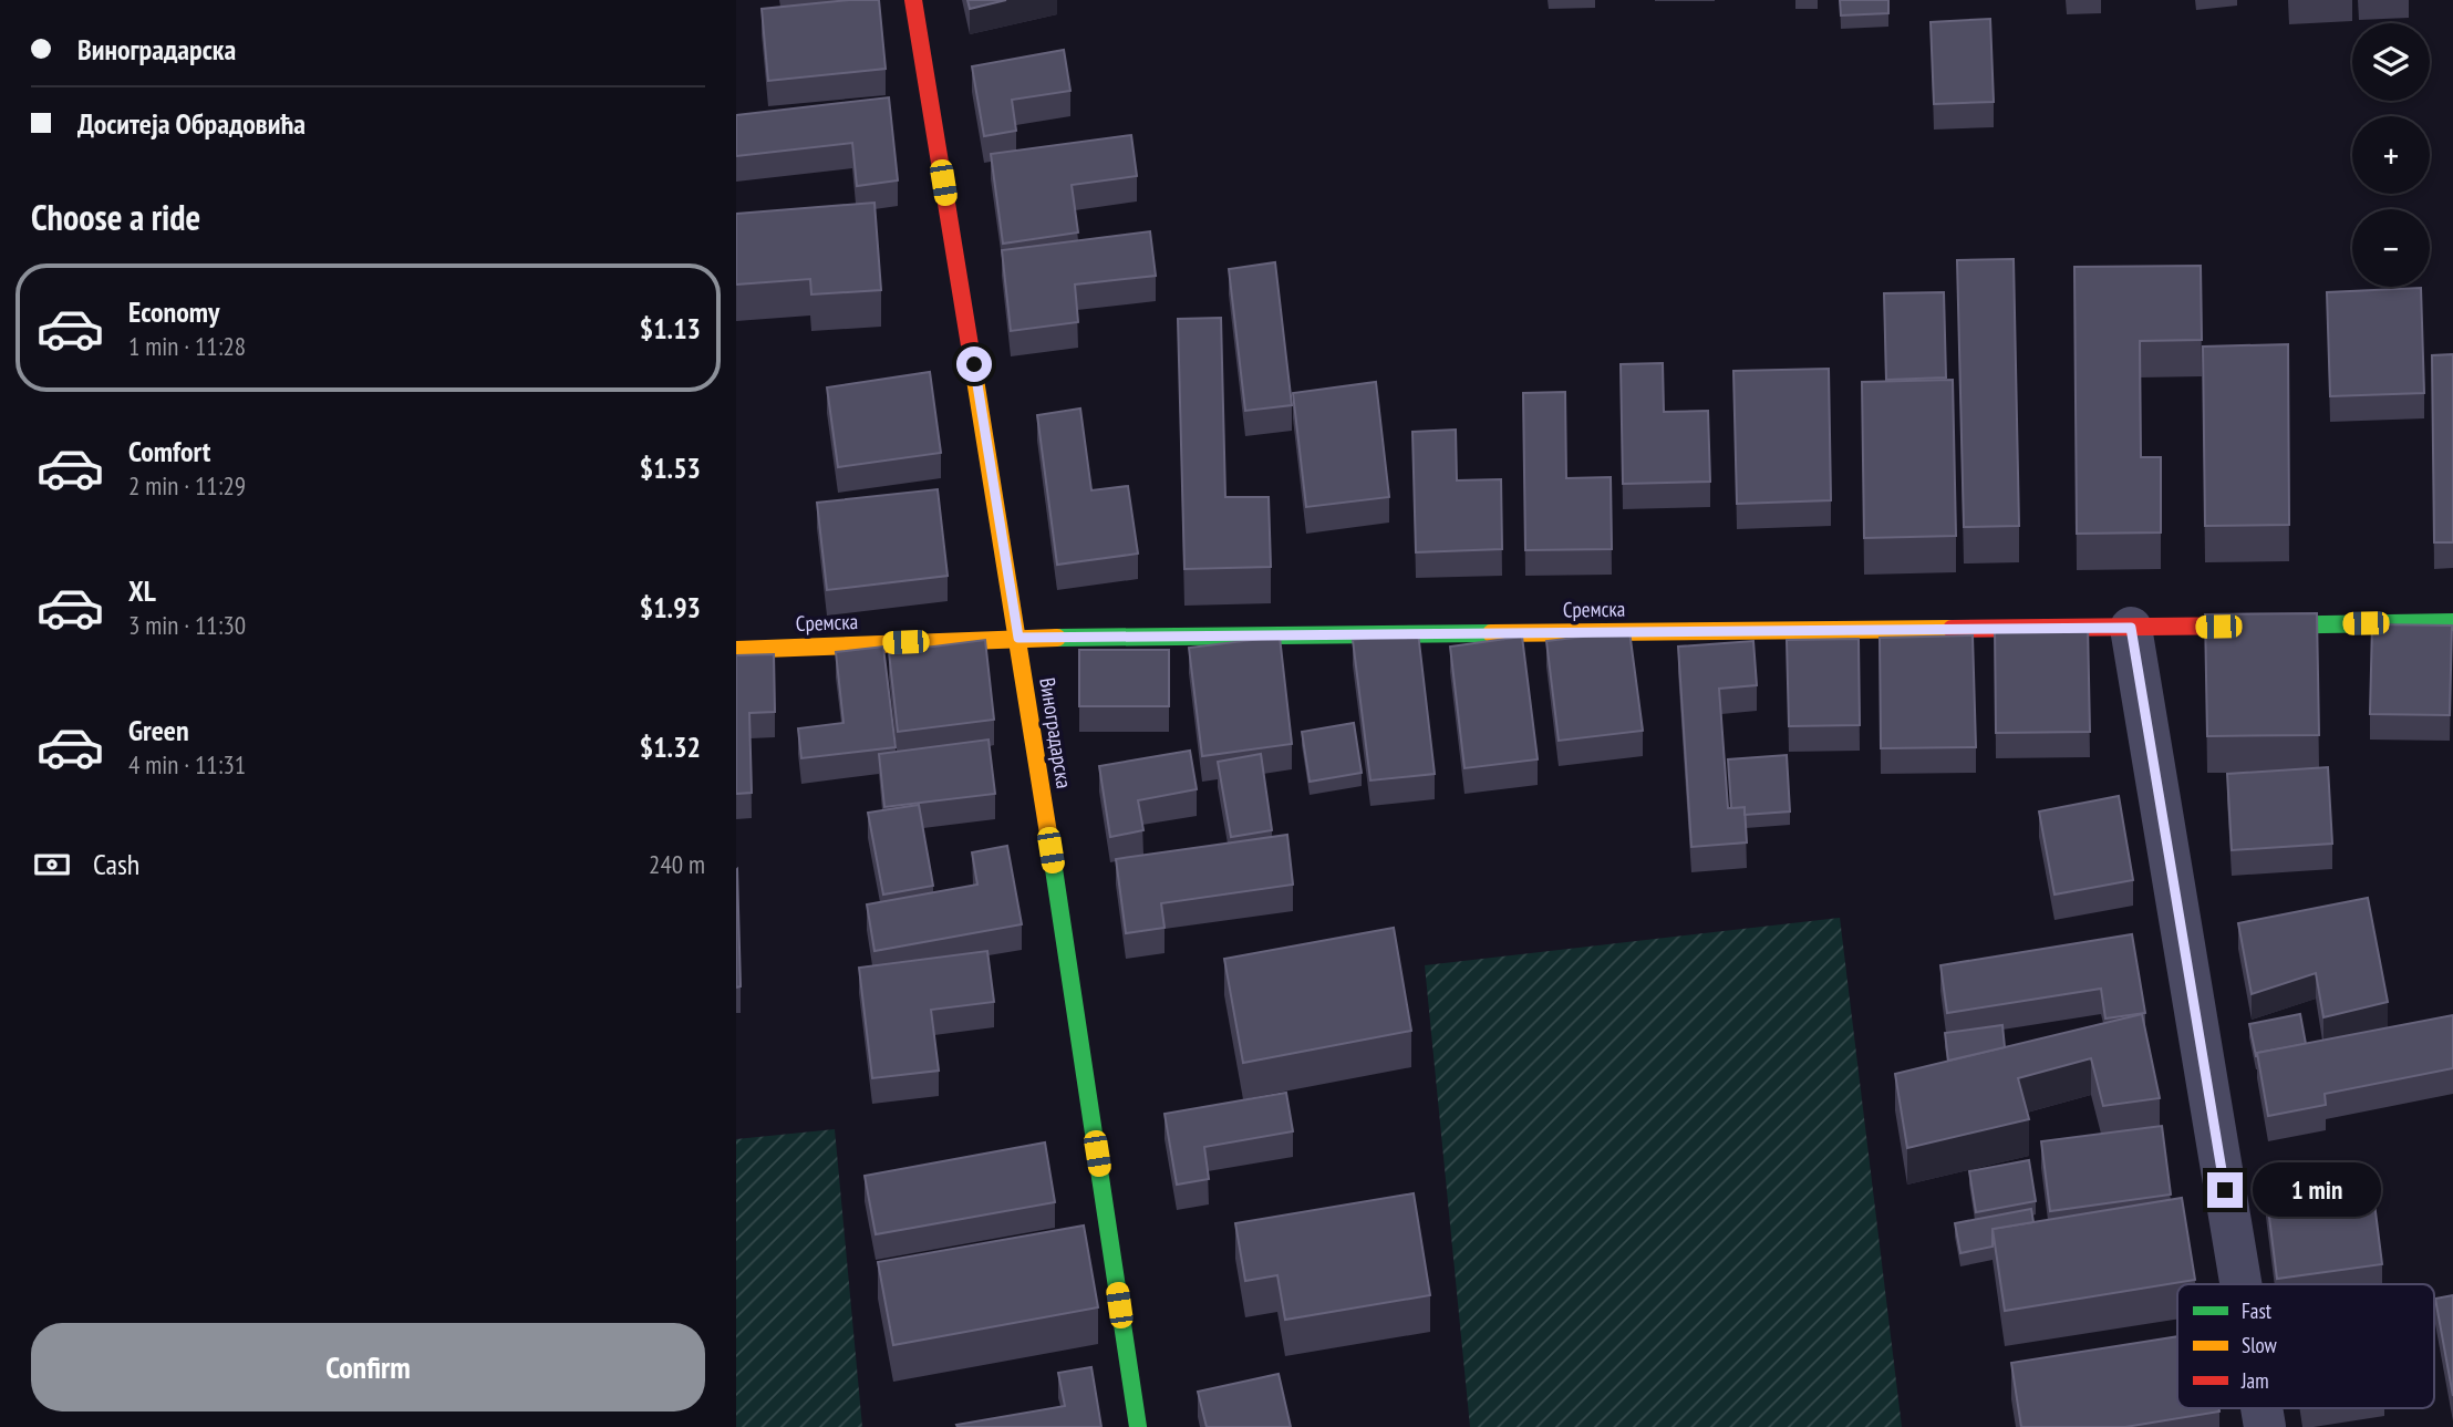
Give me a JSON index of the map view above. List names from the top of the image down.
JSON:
{
  "streets": {
    "street": ["Сремска", "Виноградарска"]
  },
  "crossings": [
    ["Сремска", "Виноградарска"]
  ],
  "legend": ["Fast", "Slow", "Jam"],
  "page": {
    "banner": ["Виноградарска", "Доситеја Обрадовића"],
    "map_buttons": ["+", "−"],
    "heading": "Choose a ride",
    "list": [
      {
        "name": "Economy",
        "note": "1 min · 11:28",
        "value": "$1.13"
      },
      {
        "name": "Comfort",
        "note": "2 min · 11:29",
        "value": "$1.53"
      },
      {
        "name": "XL",
        "note": "3 min · 11:30",
        "value": "$1.93"
      },
      {
        "name": "Green",
        "note": "4 min · 11:31",
        "value": "$1.32"
      }
    ],
    "pay": ["Cash", "240 m"],
    "bubble": "1 min",
    "buttons": "Confirm"
  }
}
